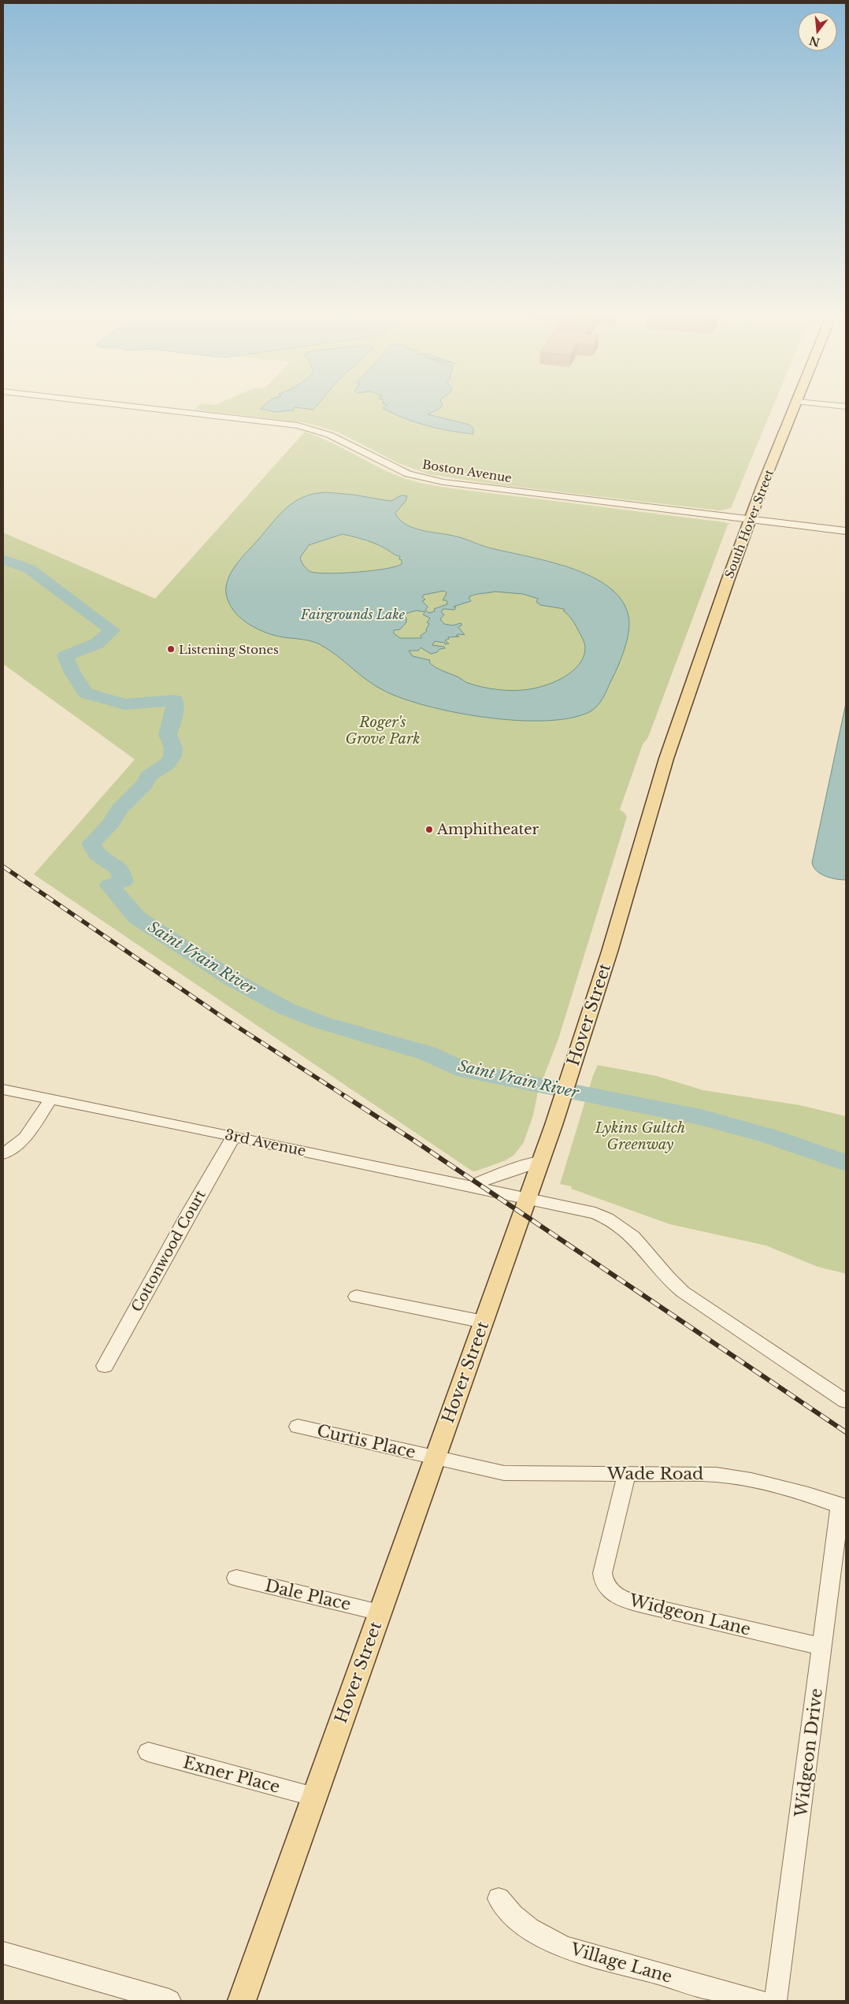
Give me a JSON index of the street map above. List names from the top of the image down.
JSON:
{
  "streets": {
    "main road": ["South Hover Street", "Hover Street"],
    "street": [
      "Boston Avenue",
      "3rd Avenue",
      "Cottonwood Court",
      "Curtis Place",
      "Wade Road",
      "Dale Place",
      "Widgeon Lane",
      "Widgeon Drive",
      "Exner Place",
      "Village Lane"
    ]
  },
  "crossings": [
    ["Boston Avenue", "South Hover Street"],
    ["South Hover Street", "Hover Street"],
    ["Hover Street", "3rd Avenue"],
    ["Hover Street", "Curtis Place"],
    ["Hover Street", "Dale Place"],
    ["Hover Street", "Exner Place"],
    ["3rd Avenue", "Cottonwood Court"],
    ["Curtis Place", "Wade Road"],
    ["Wade Road", "Widgeon Lane"],
    ["Wade Road", "Widgeon Drive"],
    ["Widgeon Lane", "Widgeon Drive"]
  ],
  "water": ["Fairgrounds Lake", "Saint Vrain River"],
  "parks": ["Roger's Grove Park", "Lykins Gultch Greenway"],
  "places": ["Listening Stones", "Amphitheater"],
  "north": "bottom"
}
